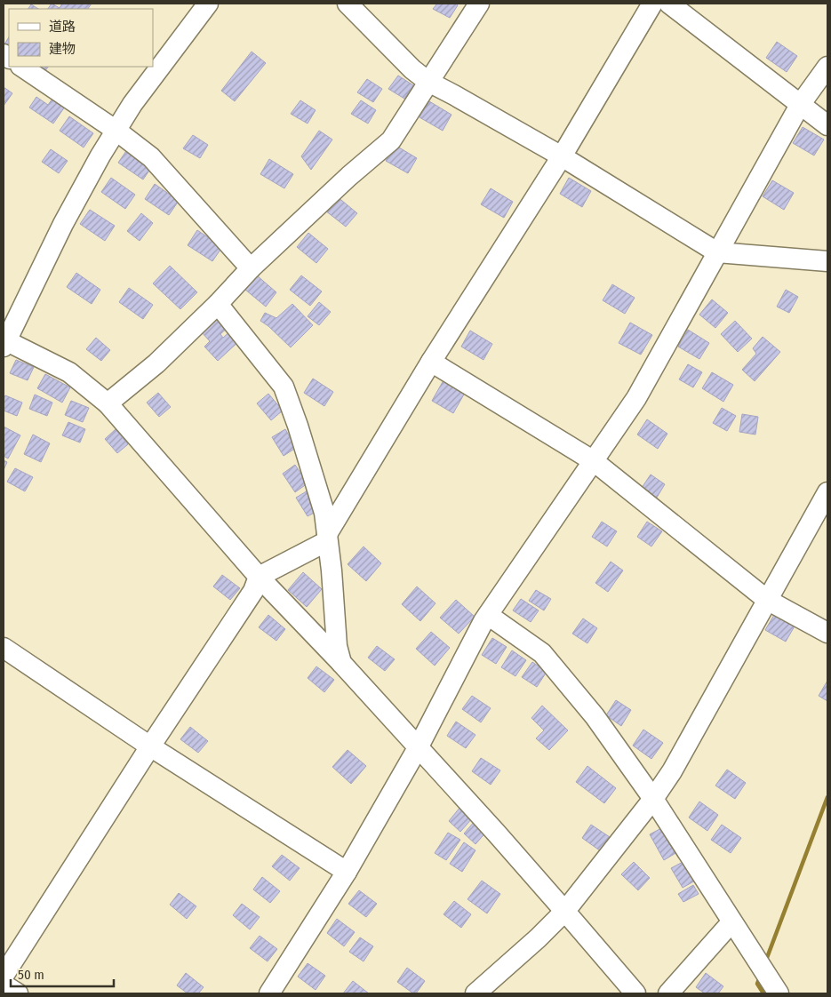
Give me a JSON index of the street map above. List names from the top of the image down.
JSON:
{
  "legend": ["道路", "建物"],
  "scale_bar": "50 m"
}
